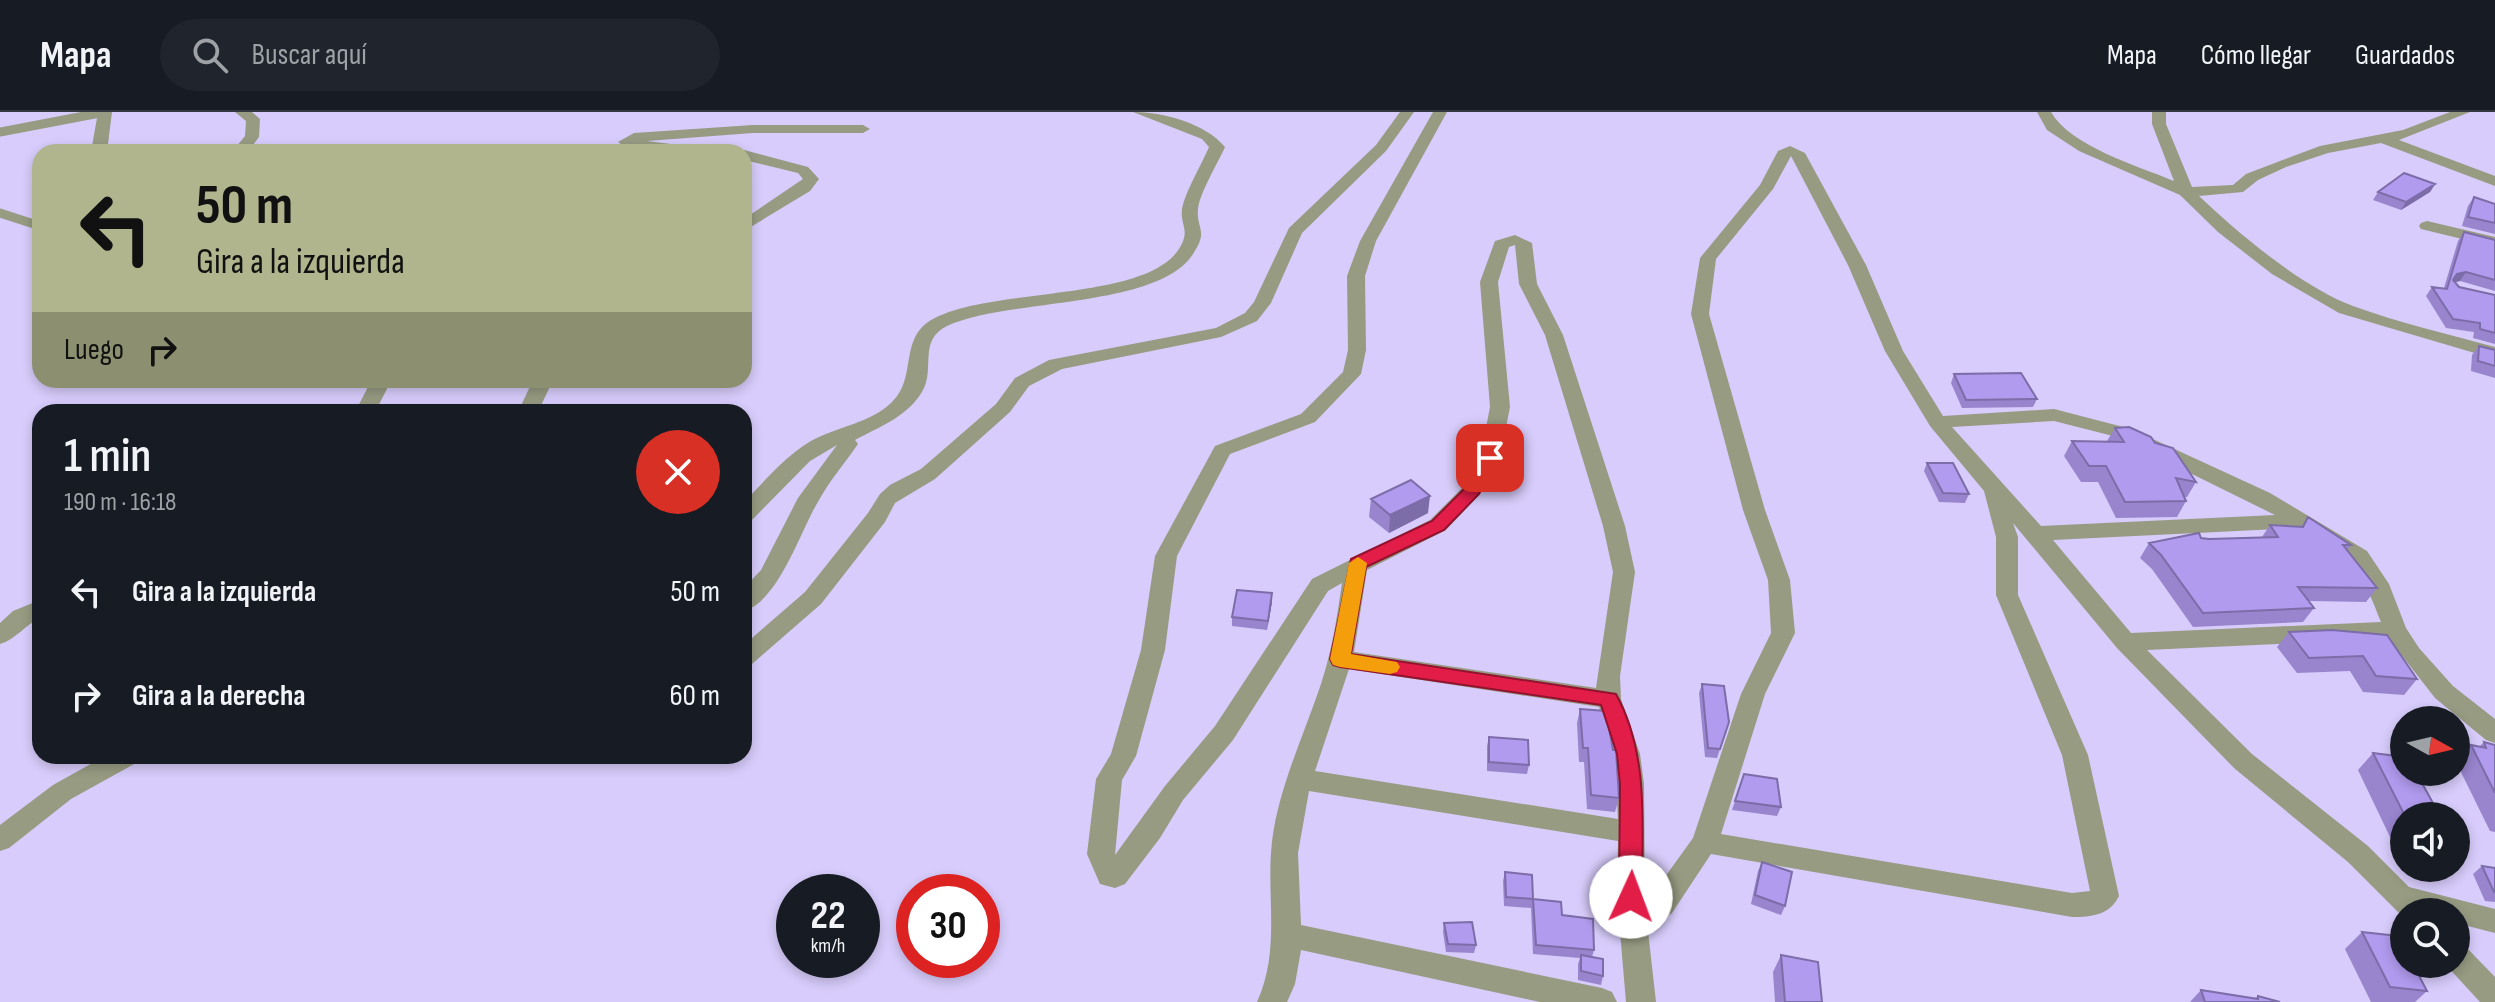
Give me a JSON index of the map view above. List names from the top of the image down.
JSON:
{
  "north": "right",
  "page": {
    "header": "Mapa",
    "search": "Buscar aquí",
    "nav": ["Mapa", "Cómo llegar", "Guardados"],
    "turn": ["50 m", "Gira a la izquierda"],
    "then": "Luego",
    "heading": ["1 min", "190 m · 16:18"],
    "list": [
      {
        "name": "Gira a la izquierda",
        "value": "50 m"
      },
      {
        "name": "Gira a la derecha",
        "value": "60 m"
      }
    ],
    "speed": "22 km/h",
    "limit": "30"
  }
}
